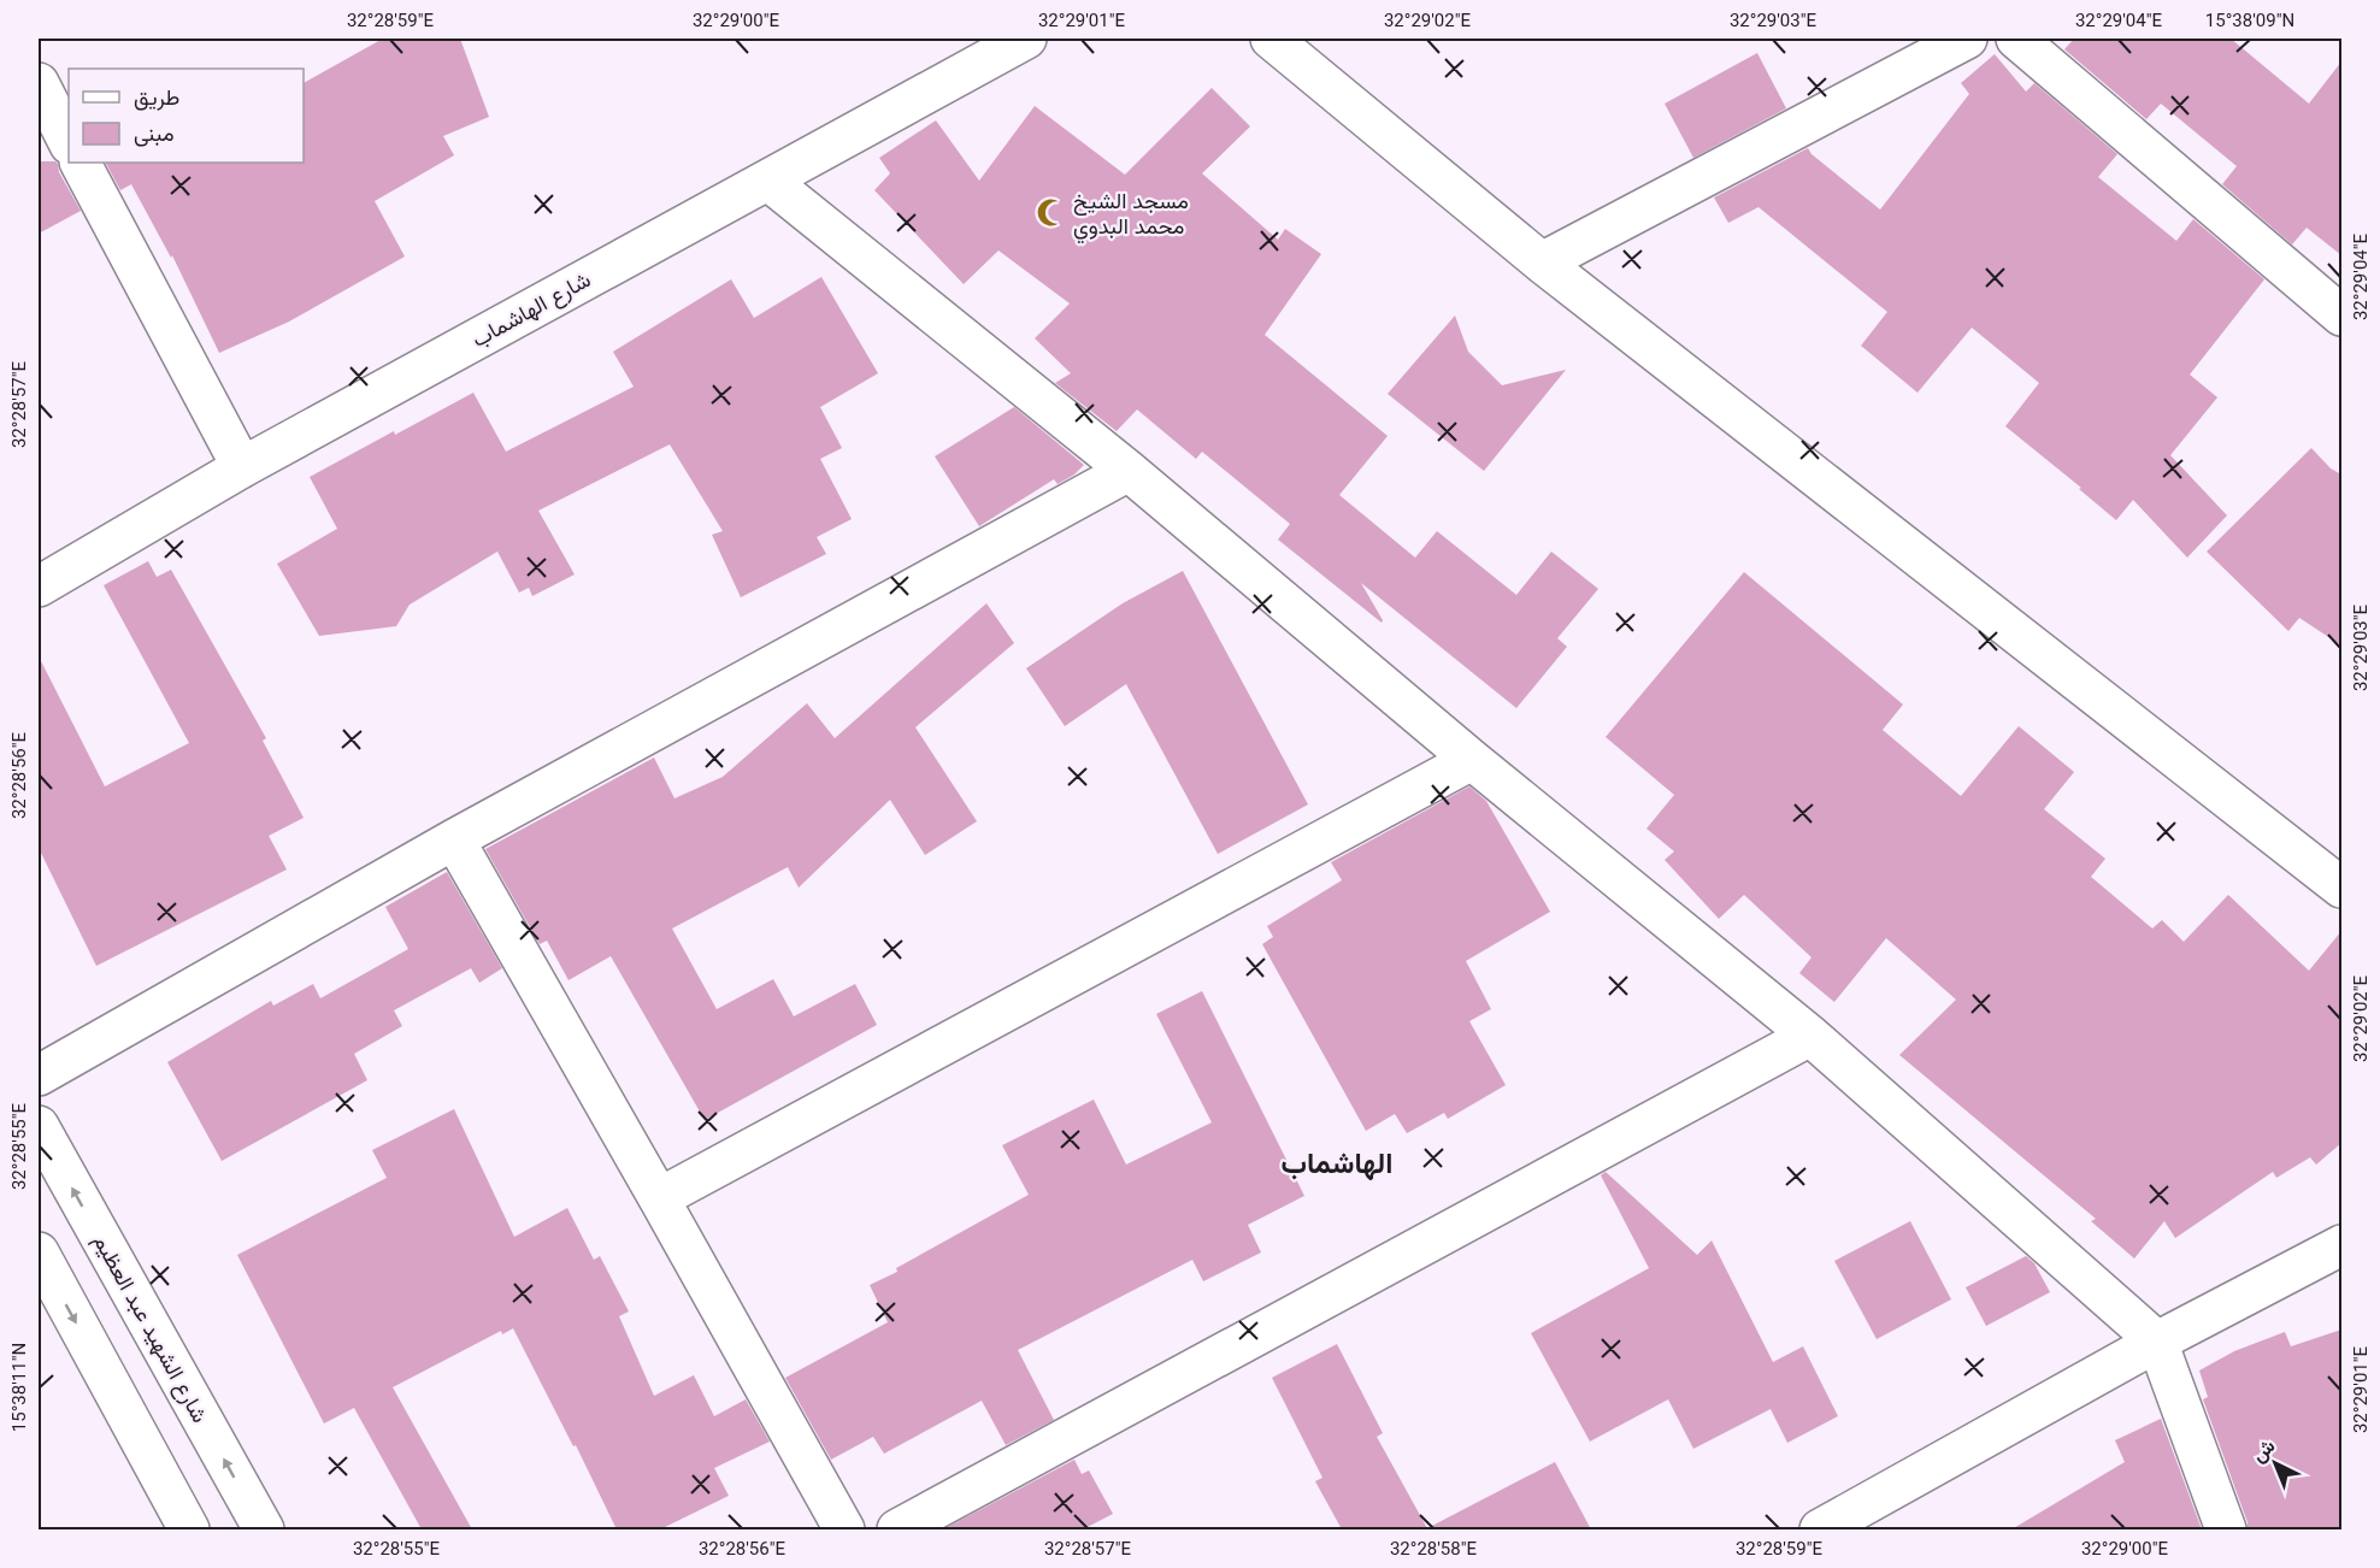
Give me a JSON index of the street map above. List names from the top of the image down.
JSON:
{
  "streets": {
    "street": ["شارع الهاشماب", "شارع الشهيد عبد العظيم"]
  },
  "districts": ["الهاشماب"],
  "places": {
    "mosque": ["مسجد الشيخ محمد البدوي"]
  },
  "legend": ["طريق", "مبنى"],
  "north": "top left",
  "coordinates": [
    "32°28'59\"E",
    "32°29'00\"E",
    "32°29'01\"E",
    "32°29'02\"E",
    "32°29'03\"E",
    "32°29'04\"E",
    "15°38'09\"N",
    "32°28'57\"E",
    "32°28'56\"E",
    "32°28'55\"E",
    "15°38'11\"N",
    "32°28'58\"E"
  ]
}
